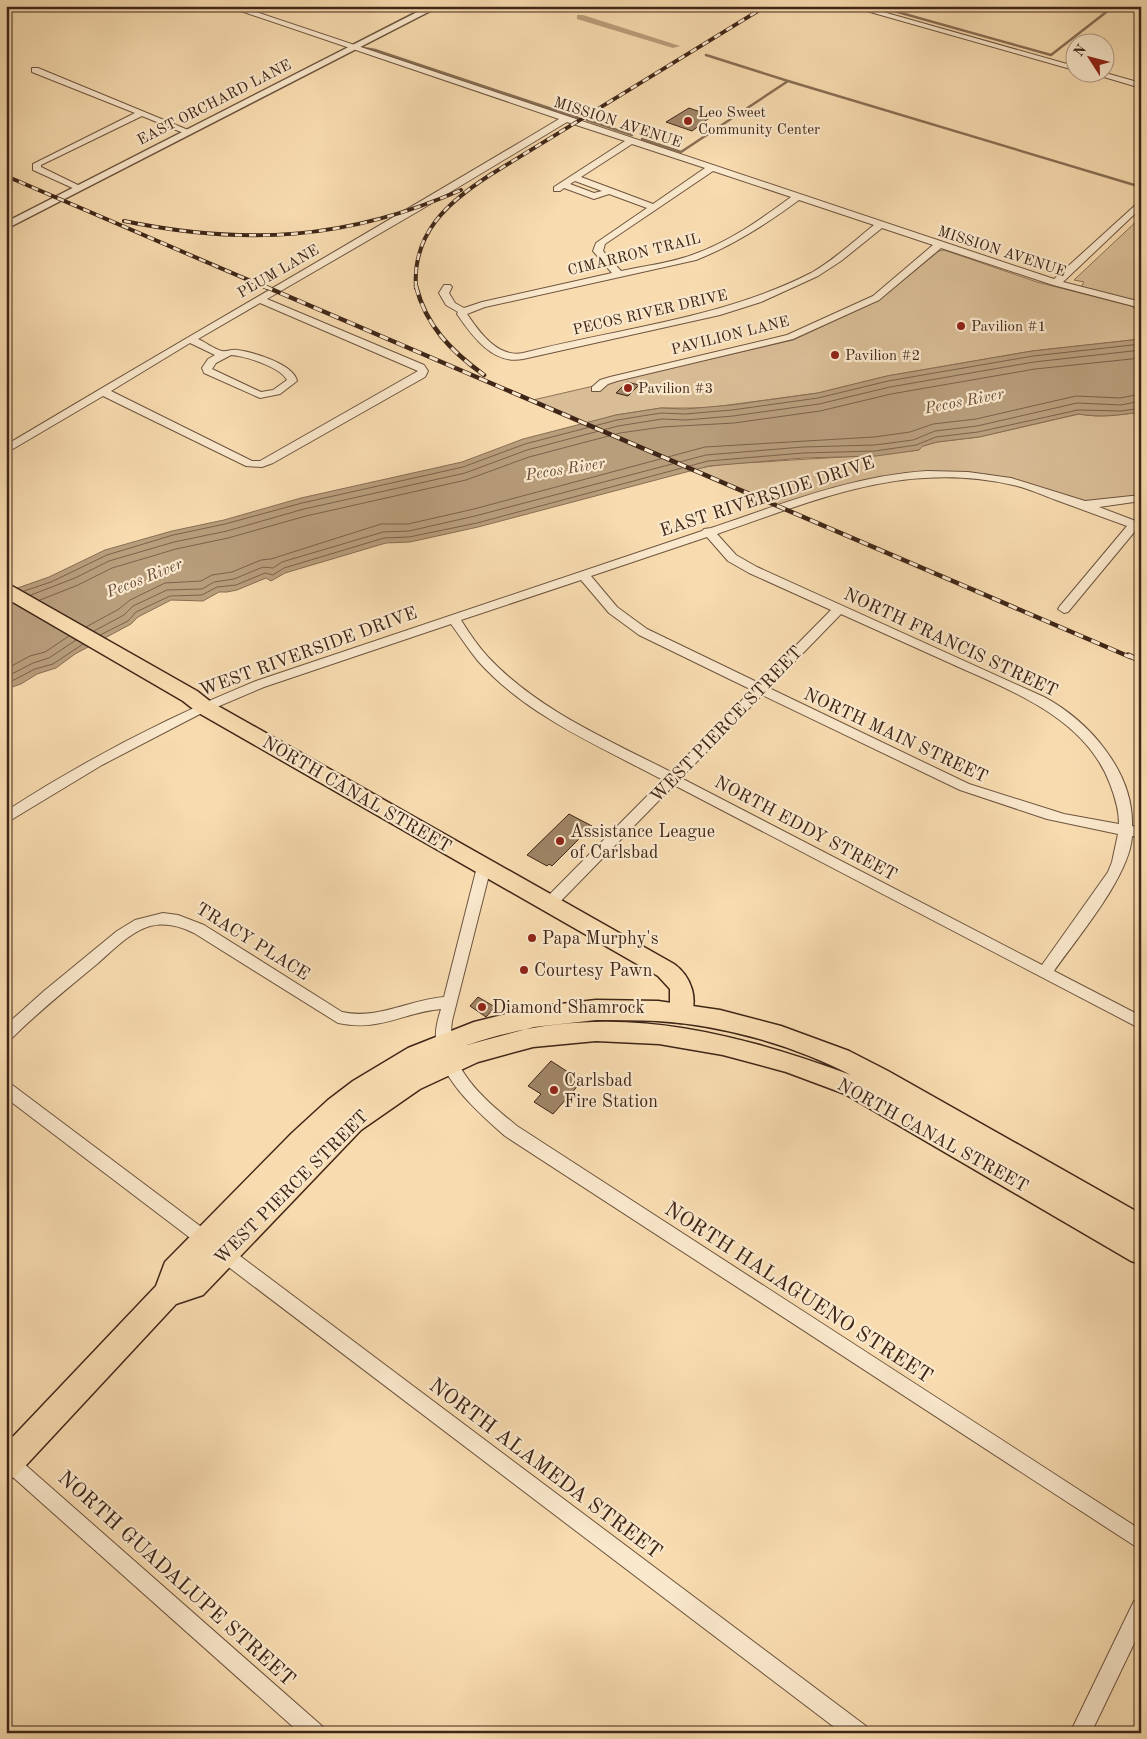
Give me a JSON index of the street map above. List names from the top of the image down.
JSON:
{
  "streets": {
    "highway": ["WEST PIERCE STREET", "NORTH CANAL STREET"],
    "street": [
      "EAST ORCHARD LANE",
      "MISSION AVENUE",
      "CIMARRON TRAIL",
      "PLUM LANE",
      "PECOS RIVER DRIVE",
      "PAVILION LANE",
      "EAST RIVERSIDE DRIVE",
      "NORTH FRANCIS STREET",
      "WEST RIVERSIDE DRIVE",
      "NORTH MAIN STREET",
      "NORTH EDDY STREET",
      "TRACY PLACE",
      "NORTH HALAGUENO STREET",
      "NORTH ALAMEDA STREET",
      "NORTH GUADALUPE STREET"
    ]
  },
  "crossings": [
    ["EAST ORCHARD LANE", "MISSION AVENUE"],
    ["MISSION AVENUE", "CIMARRON TRAIL"],
    ["MISSION AVENUE", "PLUM LANE"],
    ["MISSION AVENUE", "PECOS RIVER DRIVE"],
    ["MISSION AVENUE", "PAVILION LANE"],
    ["CIMARRON TRAIL", "PECOS RIVER DRIVE"],
    ["EAST RIVERSIDE DRIVE", "NORTH FRANCIS STREET"],
    ["EAST RIVERSIDE DRIVE", "WEST RIVERSIDE DRIVE"],
    ["EAST RIVERSIDE DRIVE", "NORTH MAIN STREET"],
    ["NORTH FRANCIS STREET", "WEST PIERCE STREET"],
    ["NORTH FRANCIS STREET", "NORTH MAIN STREET"],
    ["NORTH FRANCIS STREET", "NORTH EDDY STREET"],
    ["WEST RIVERSIDE DRIVE", "NORTH MAIN STREET"],
    ["WEST RIVERSIDE DRIVE", "NORTH CANAL STREET"],
    ["WEST RIVERSIDE DRIVE", "NORTH EDDY STREET"],
    ["WEST PIERCE STREET", "NORTH MAIN STREET"],
    ["WEST PIERCE STREET", "NORTH CANAL STREET"],
    ["WEST PIERCE STREET", "NORTH EDDY STREET"],
    ["WEST PIERCE STREET", "NORTH HALAGUENO STREET"],
    ["WEST PIERCE STREET", "NORTH ALAMEDA STREET"],
    ["WEST PIERCE STREET", "NORTH GUADALUPE STREET"],
    ["NORTH CANAL STREET", "NORTH HALAGUENO STREET"]
  ],
  "water": ["Pecos River"],
  "places": [
    "Leo Sweet Community Center",
    "Pavilion #1",
    "Pavilion #2",
    "Pavilion #3",
    "Assistance League of Carlsbad",
    "Papa Murphy's",
    "Courtesy Pawn",
    "Diamond Shamrock",
    "Carlsbad Fire Station"
  ],
  "north": "top left"
}
